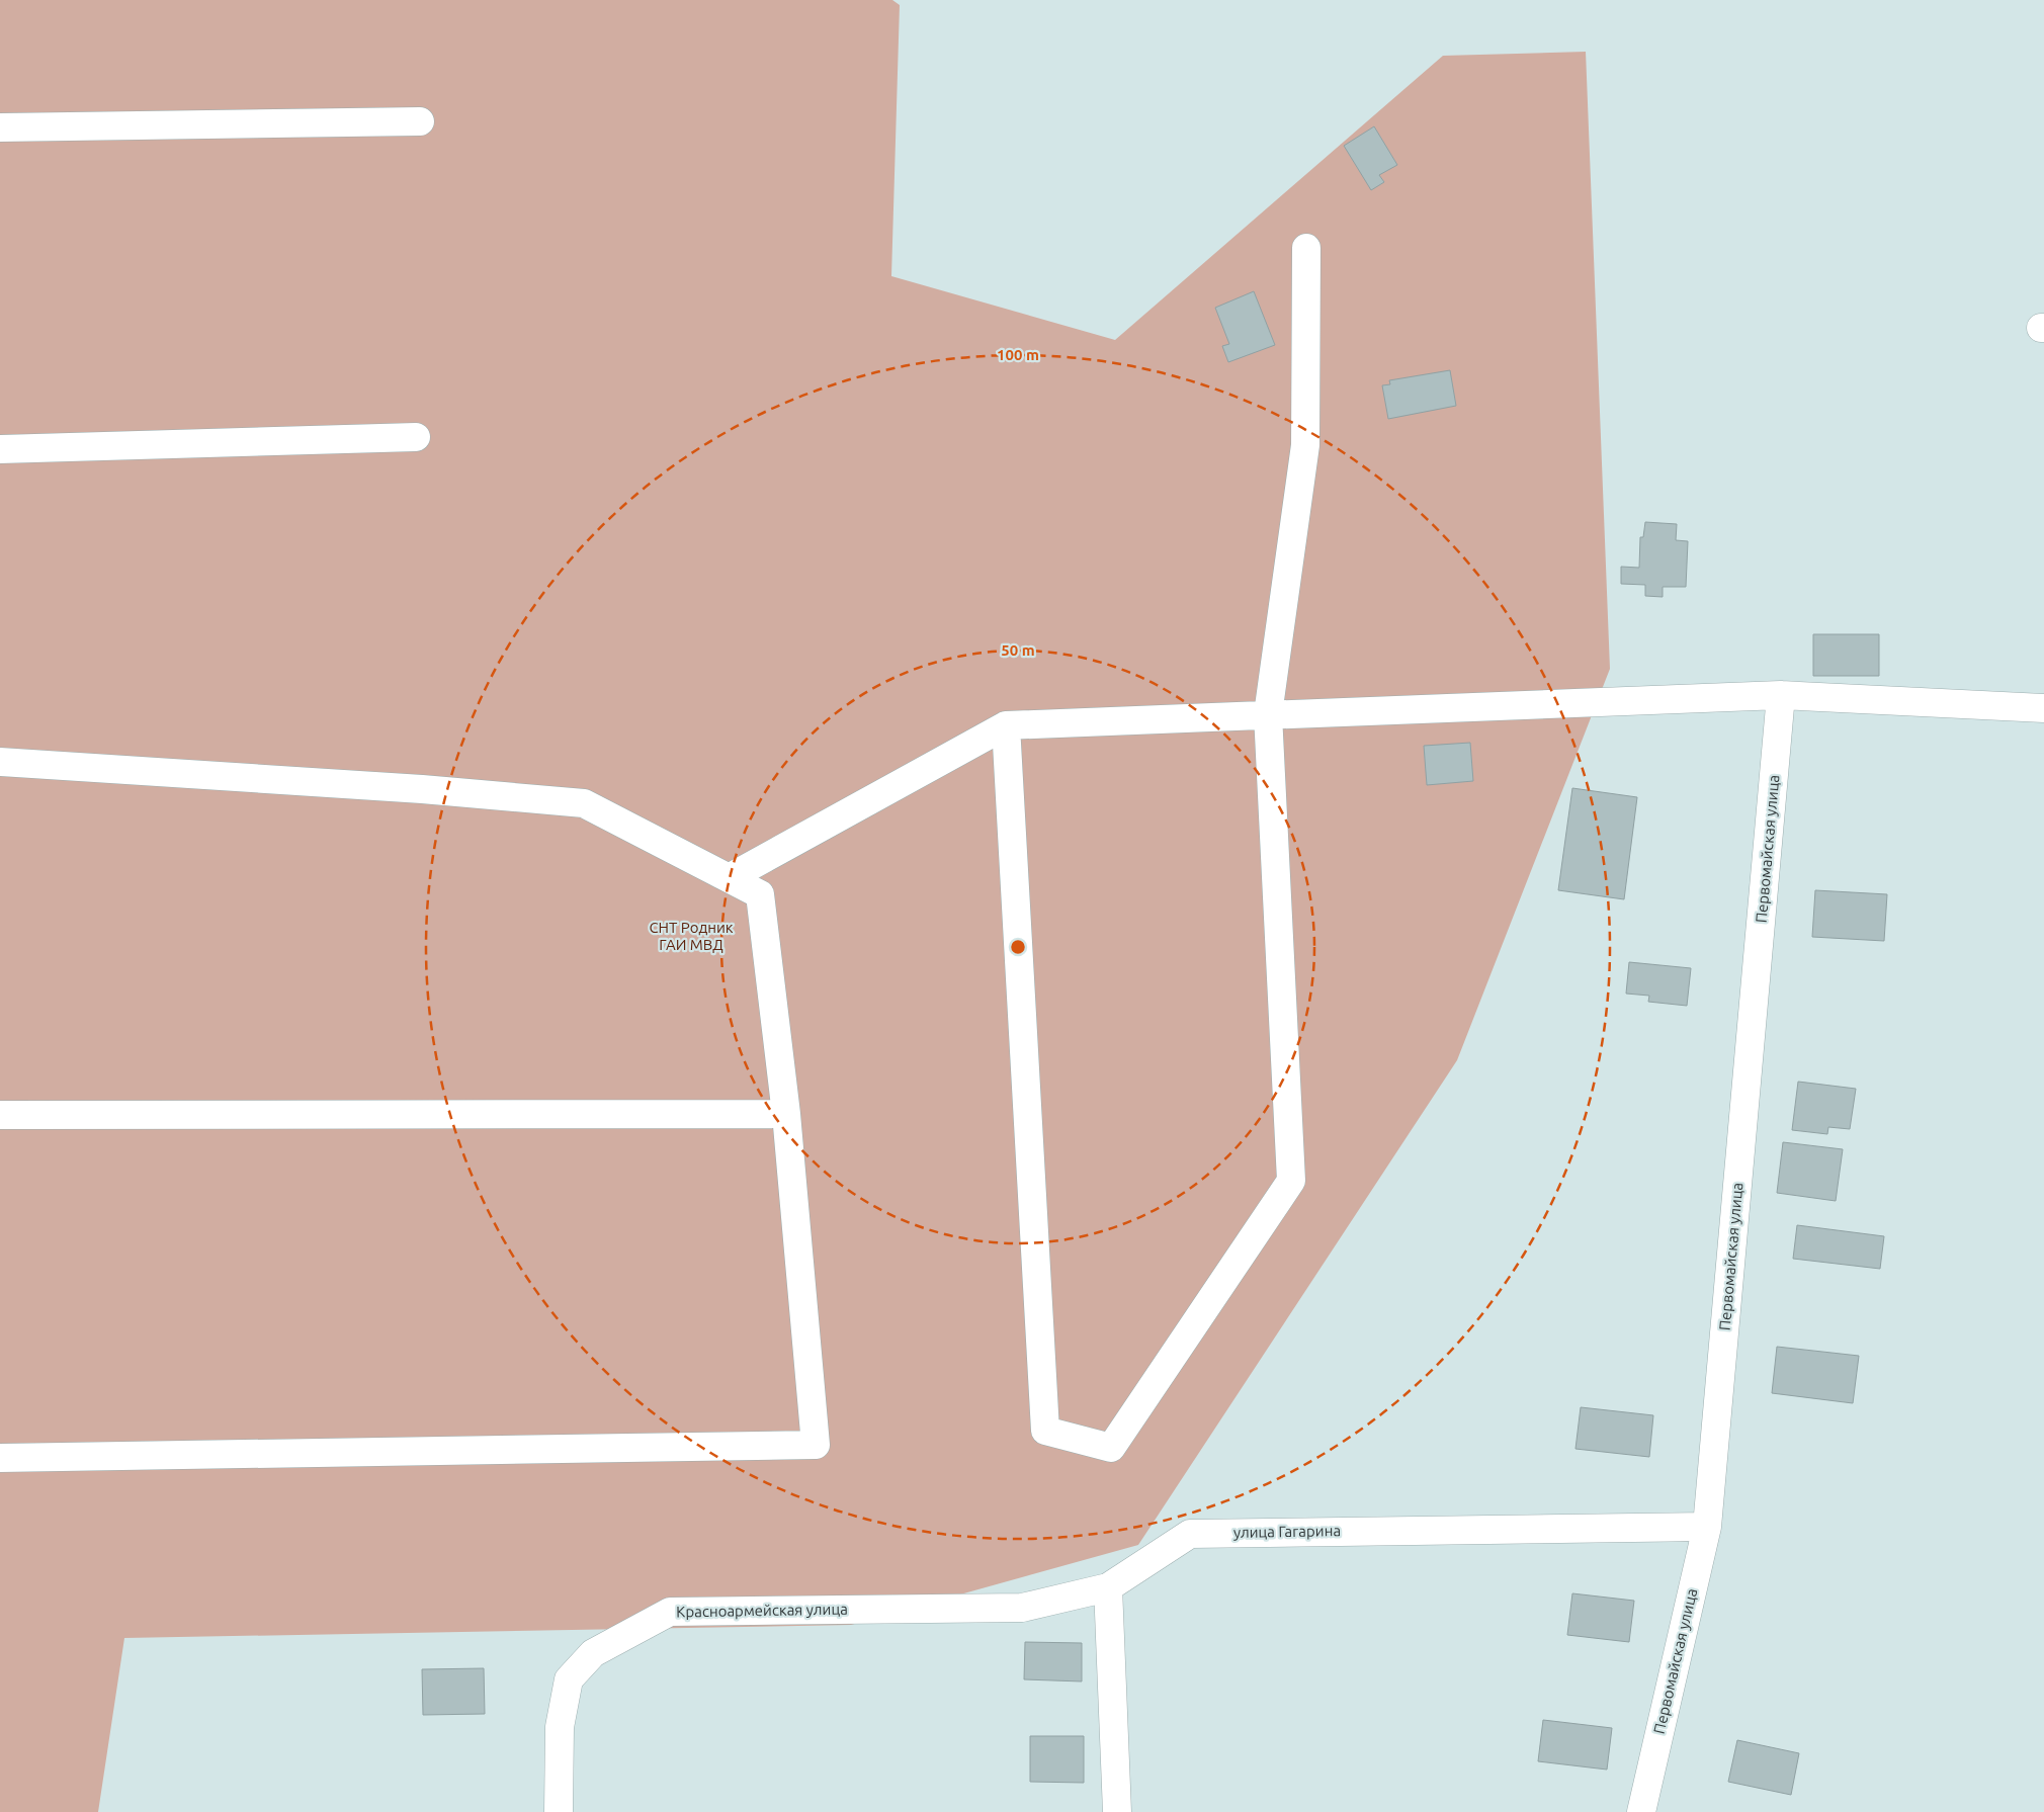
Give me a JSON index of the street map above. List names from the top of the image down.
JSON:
{
  "streets": {
    "street": ["Первомайская улица", "улица Гагарина", "Красноармейская улица"]
  },
  "crossings": [
    ["Первомайская улица", "улица Гагарина"],
    ["улица Гагарина", "Красноармейская улица"]
  ],
  "parks": ["СНТ Родник ГАИ МВД"],
  "rings": ["100 m", "50 m"]
}
